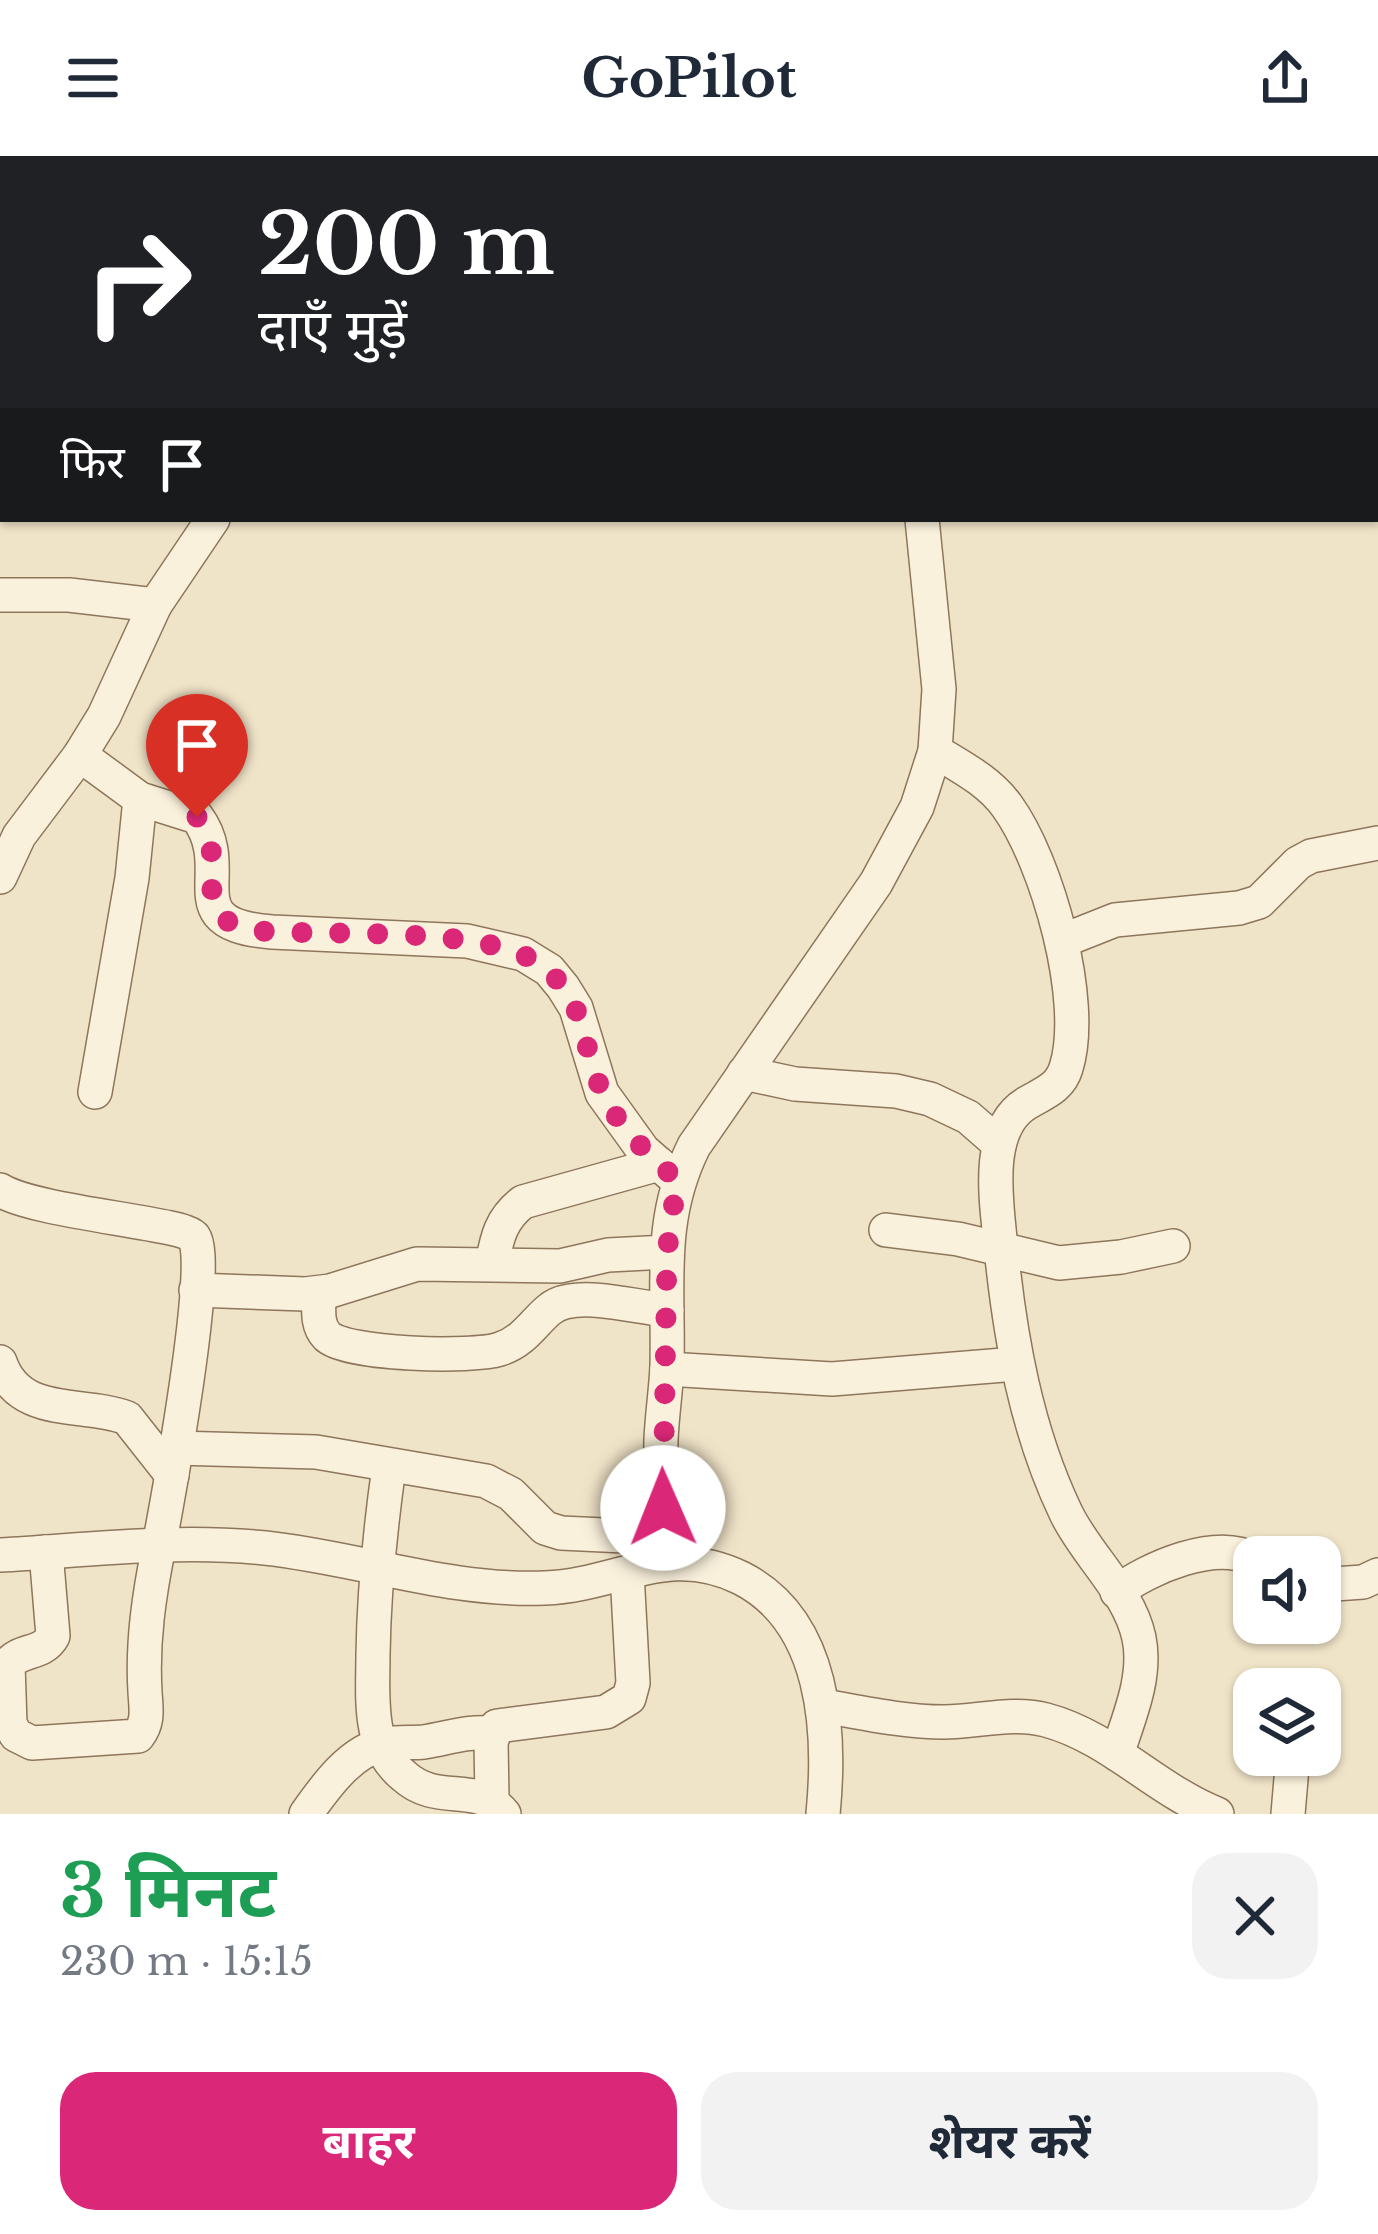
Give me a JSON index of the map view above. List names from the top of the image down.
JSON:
{
  "page": {
    "header": "GoPilot",
    "turn": ["200 m", "दाएँ मुड़ें"],
    "then": "फिर",
    "heading": ["3 मिनट", "230 m · 15:15"],
    "buttons": ["बाहर", "शेयर करें"]
  }
}
